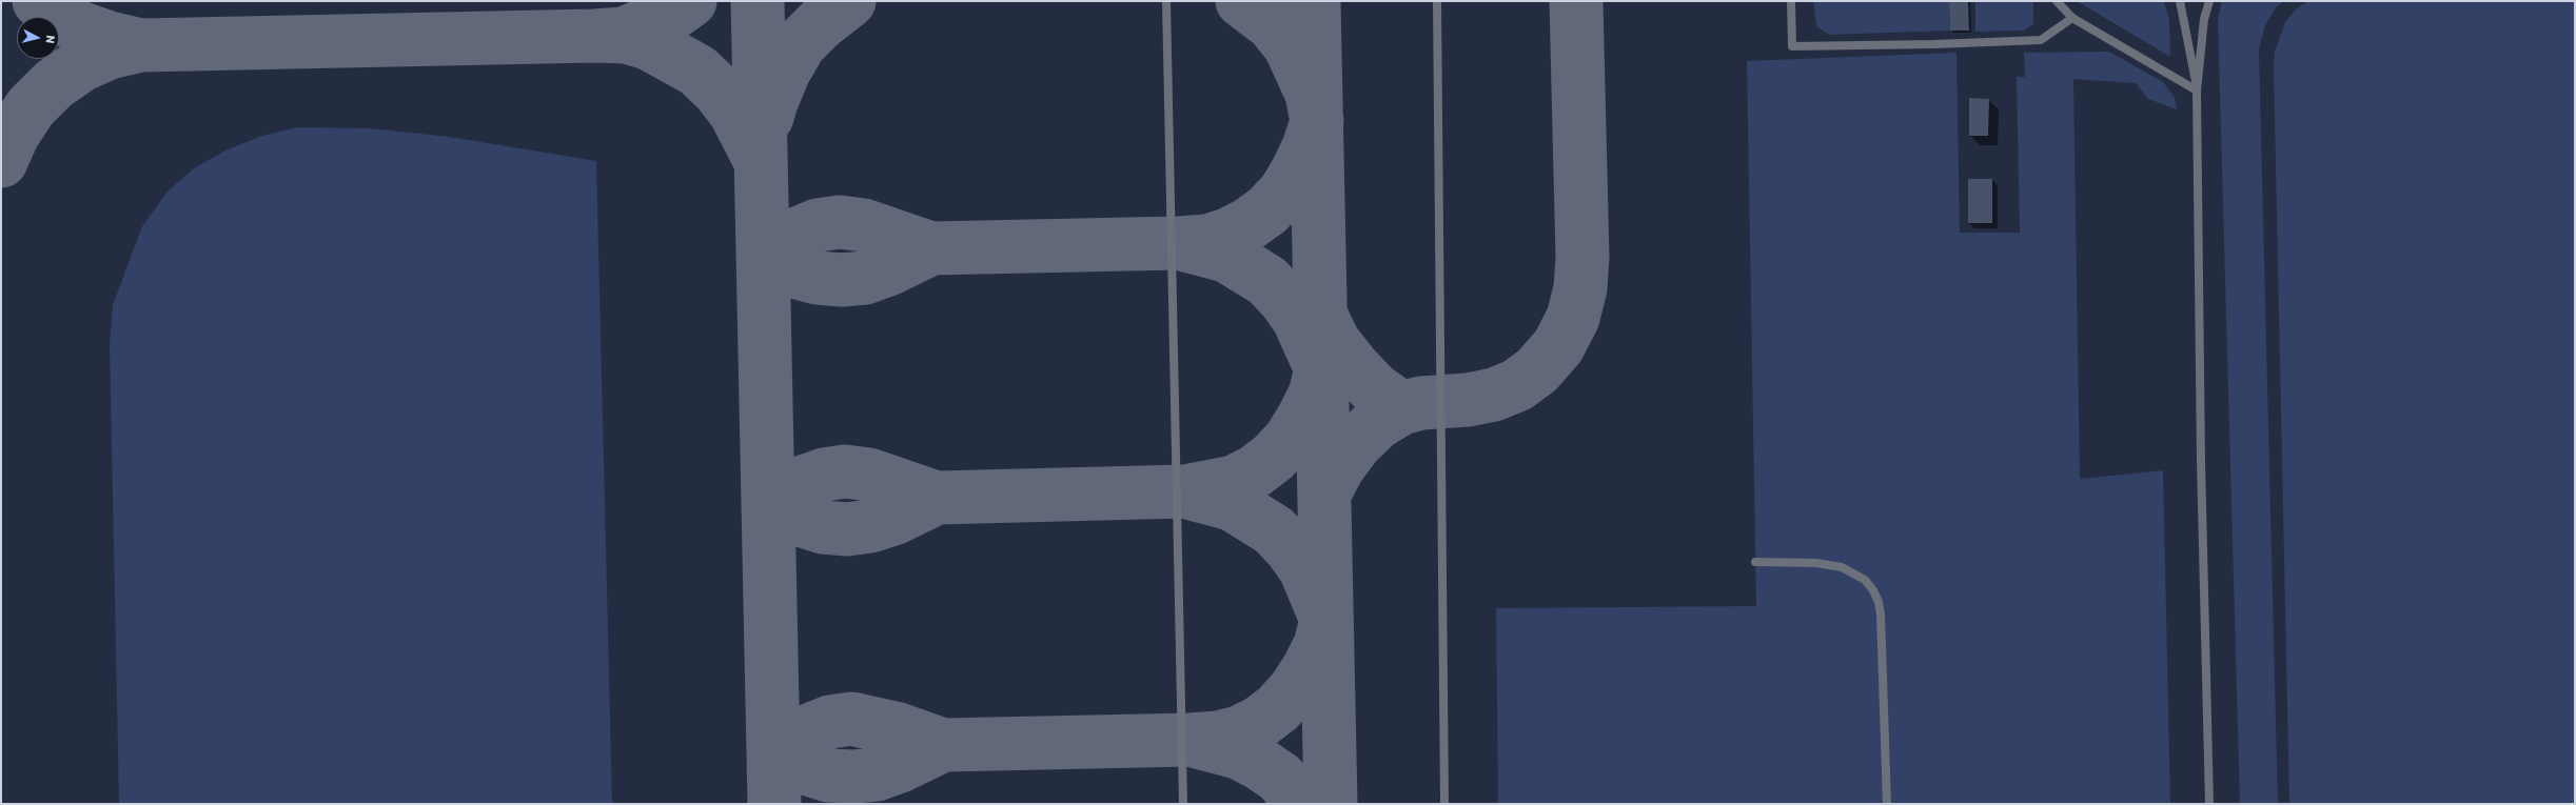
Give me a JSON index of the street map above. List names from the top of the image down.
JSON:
{
  "north": "right"
}
